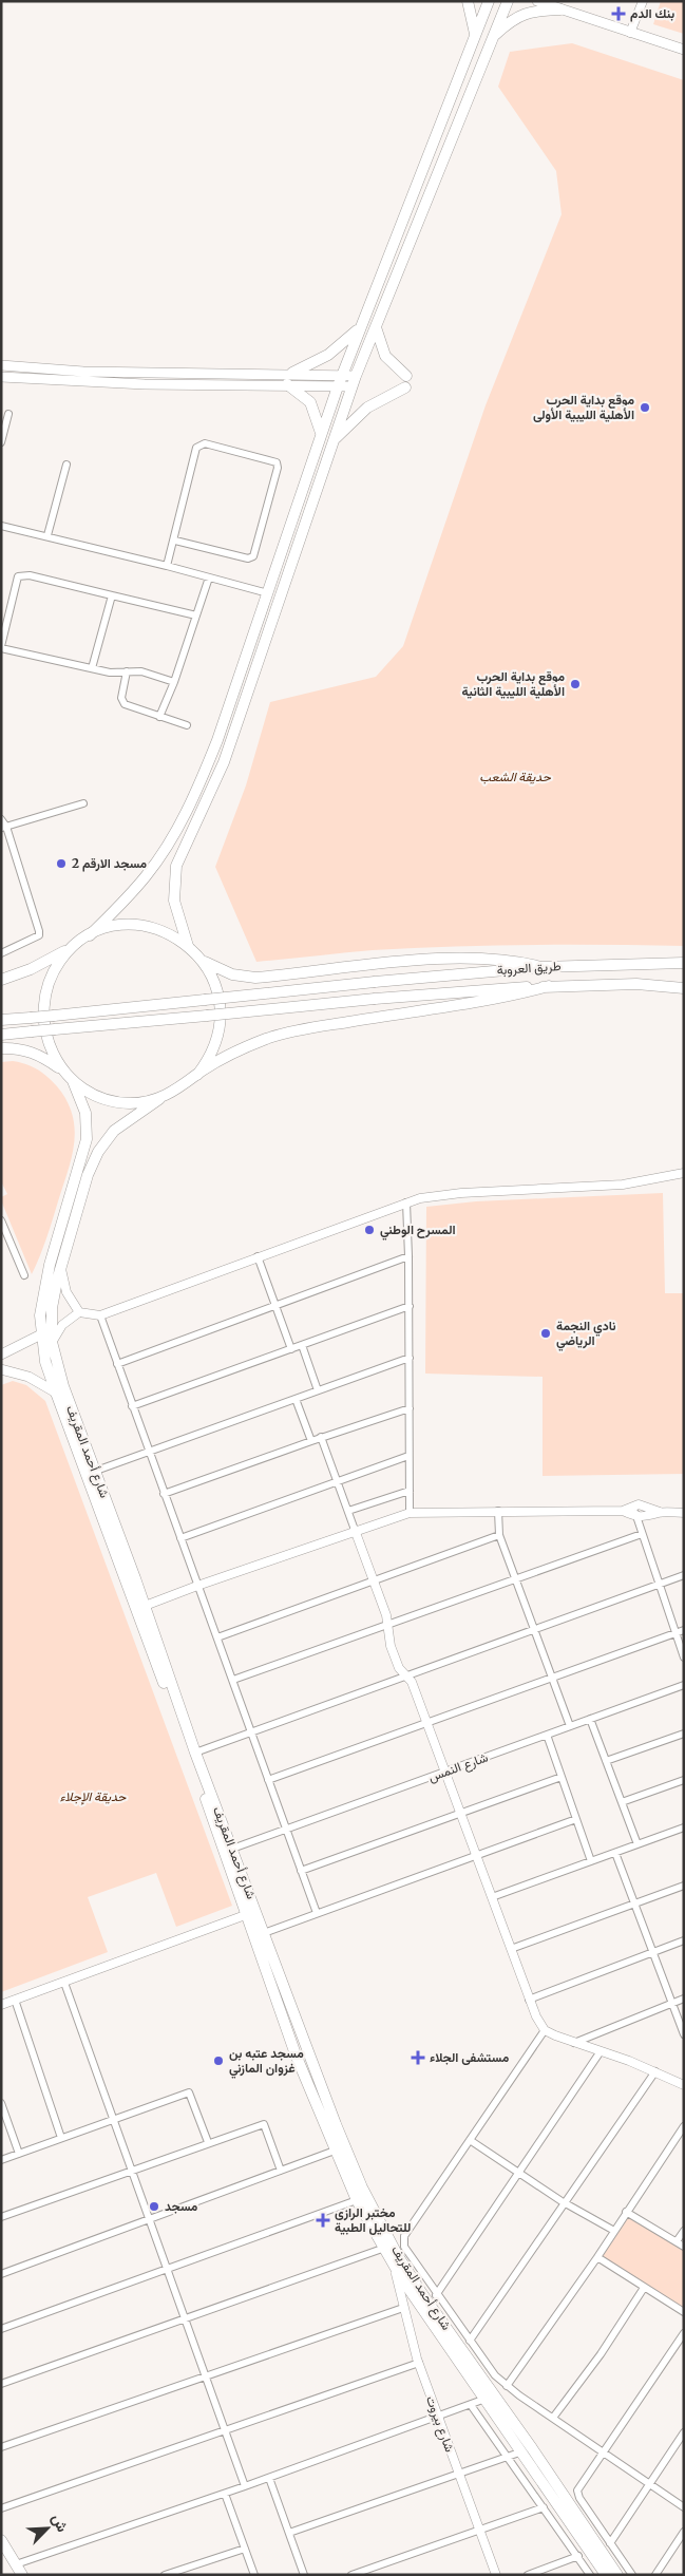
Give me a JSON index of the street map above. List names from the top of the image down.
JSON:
{
  "streets": {
    "main road": ["طريق العروبة", "شارع أحمد المقريف"],
    "street": ["شارع النمس", "شارع بيروت"]
  },
  "crossings": [
    ["شارع أحمد المقريف", "شارع النمس"],
    ["شارع أحمد المقريف", "شارع بيروت"]
  ],
  "parks": ["حديقة الشعب", "حديقة الإجلاء"],
  "places": {
    "health": ["بنك الدم", "مستشفى الجلاء", "مختبر الرازي للتحاليل الطبية"],
    "other": [
      "موقع بداية الحرب الأهلية الليبية الأولى",
      "موقع بداية الحرب الأهلية الليبية الثانية",
      "مسجد الارقم 2",
      "المسرح الوطني",
      "نادي النجمة الرياضي",
      "مسجد عتبه بن غزوان المازني",
      "مسجد"
    ]
  },
  "north": "top right"
}
